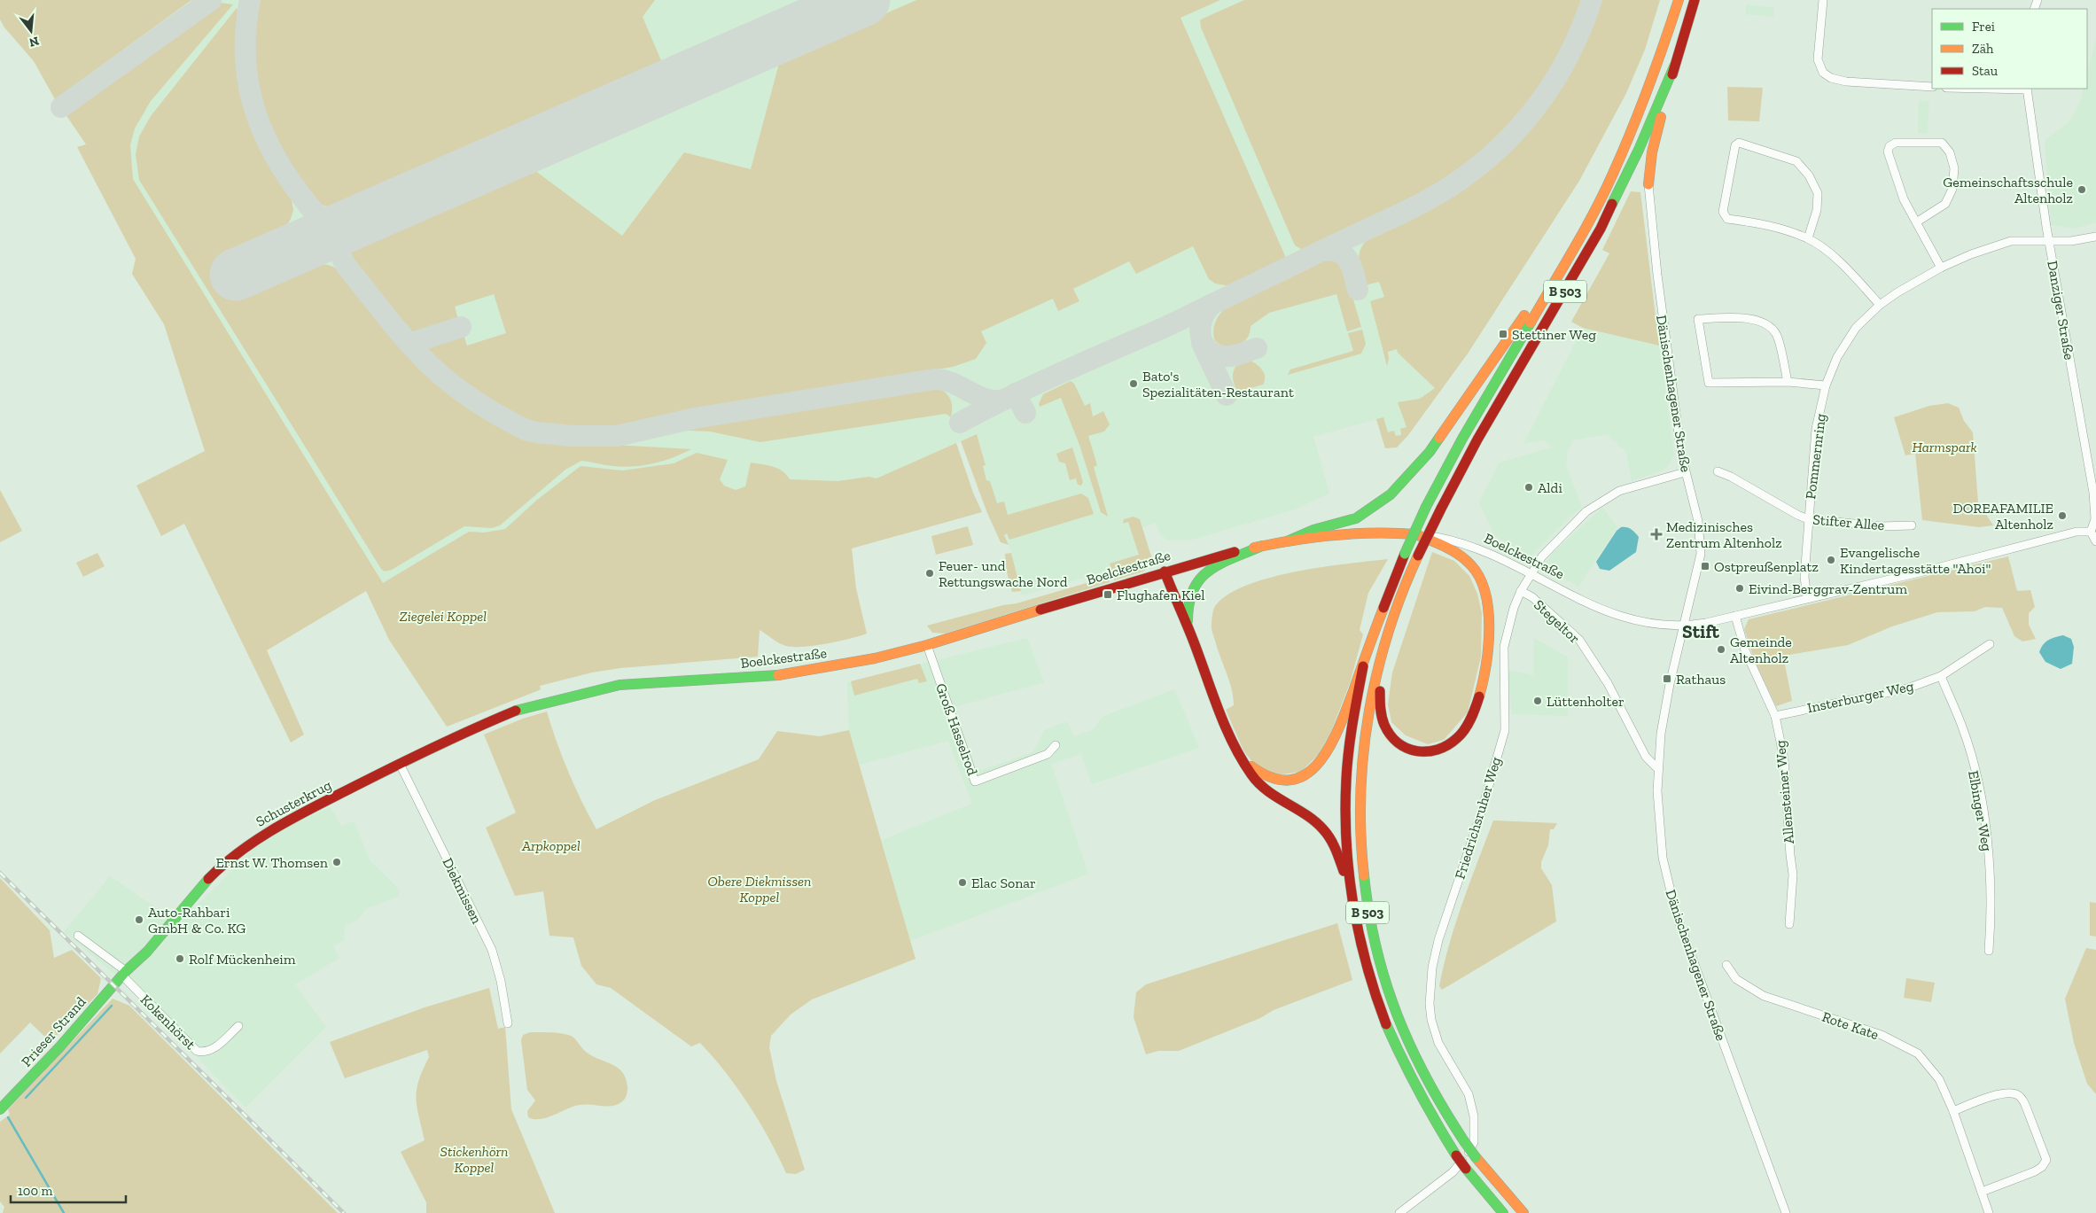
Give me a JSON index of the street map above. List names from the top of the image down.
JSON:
{
  "streets": {
    "main road": [
      "B 503",
      "Boelckestraße",
      "Schusterkrug",
      "Prieser Strand"
    ],
    "street": [
      "Danziger Straße",
      "Dänischenhagener Straße",
      "Pommernring",
      "Stifter Allee",
      "Stegeltor",
      "Insterburger Weg",
      "Groß Hasselrod",
      "Allensteiner Weg",
      "Elbinger Weg",
      "Friedrichsruher Weg",
      "Diekmissen",
      "Kokenhörst",
      "Rote Kate"
    ]
  },
  "crossings": [
    ["B 503", "Boelckestraße"],
    ["Danziger Straße", "Pommernring"],
    ["Dänischenhagener Straße", "Boelckestraße"],
    ["Dänischenhagener Straße", "Stegeltor"],
    ["Dänischenhagener Straße", "Friedrichsruher Weg"],
    ["Pommernring", "Stifter Allee"],
    ["Boelckestraße", "Groß Hasselrod"],
    ["Boelckestraße", "Schusterkrug"],
    ["Boelckestraße", "Friedrichsruher Weg"],
    ["Stegeltor", "Friedrichsruher Weg"],
    ["Insterburger Weg", "Allensteiner Weg"],
    ["Insterburger Weg", "Elbinger Weg"],
    ["Schusterkrug", "Diekmissen"],
    ["Schusterkrug", "Kokenhörst"],
    ["Schusterkrug", "Prieser Strand"],
    ["Kokenhörst", "Prieser Strand"]
  ],
  "districts": ["Stift"],
  "parks": [
    "Harmspark",
    "Ziegelei Koppel",
    "Arpkoppel",
    "Obere Diekmissen Koppel",
    "Stickenhörn Koppel"
  ],
  "places": {
    "other": [
      "Gemeinschaftsschule Altenholz",
      "Bato's Spezialitäten-Restaurant",
      "Aldi",
      "DOREAFAMILIE Altenholz",
      "Evangelische Kindertagesstätte \"Ahoi\"",
      "Feuer- und Rettungswache Nord",
      "Eivind-Berggrav-Zentrum",
      "Gemeinde Altenholz",
      "Lüttenholter",
      "Ernst W. Thomsen",
      "Elac Sonar",
      "Auto-Rahbari GmbH & Co. KG",
      "Rolf Mückenheim"
    ],
    "transit": [
      "Stettiner Weg",
      "Ostpreußenplatz",
      "Flughafen Kiel",
      "Rathaus"
    ],
    "health": ["Medizinisches Zentrum Altenholz"]
  },
  "legend": ["Frei", "Zäh", "Stau"],
  "scale_bar": "100 m",
  "north": "bottom"
}
